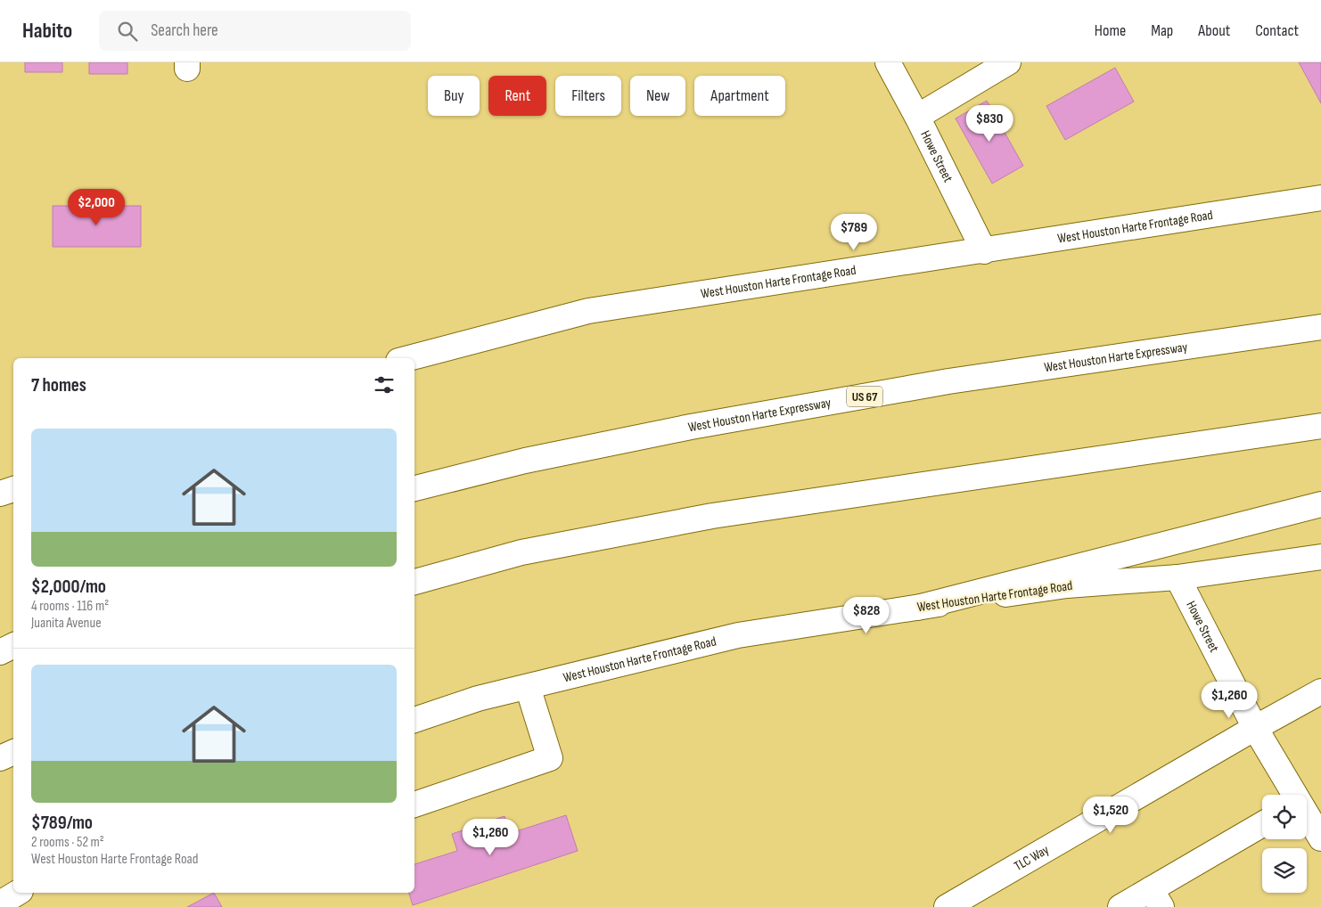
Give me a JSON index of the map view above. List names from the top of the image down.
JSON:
{
  "streets": {
    "main road": [
      "Howe Street",
      "West Houston Harte Frontage Road",
      "West Houston Harte Expressway",
      "US 67",
      "TLC Way"
    ]
  },
  "crossings": [
    ["Howe Street", "West Houston Harte Frontage Road"],
    ["Howe Street", "TLC Way"]
  ],
  "page": {
    "header": "Habito",
    "search": "Search here",
    "nav": [
      "Home",
      "Map",
      "About",
      "Contact"
    ],
    "chip": [
      "Buy",
      "Rent",
      "Filters",
      "New",
      "Apartment"
    ],
    "price": [
      "$830",
      "$2,000",
      "$789",
      "$828",
      "$1,260",
      "$1,520",
      "$1,260"
    ],
    "heading": "7 homes",
    "list": [
      {
        "name": "$2,000/mo",
        "note": "4 rooms · 116 m² · Juanita Avenue"
      },
      {
        "name": "$789/mo",
        "note": "2 rooms · 52 m² · West Houston Harte Frontage Road"
      }
    ]
  }
}
